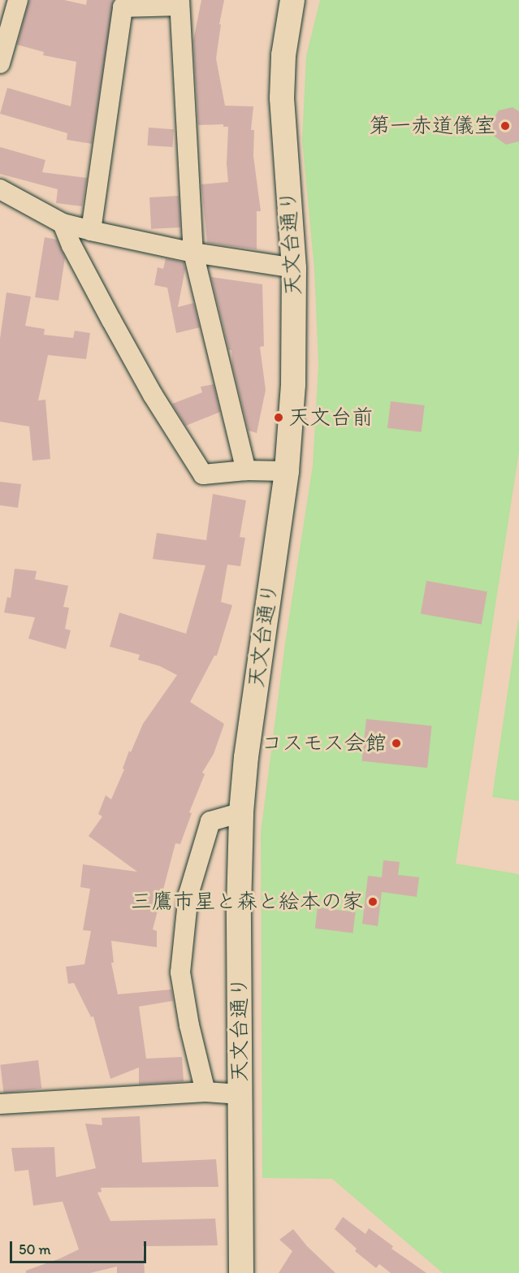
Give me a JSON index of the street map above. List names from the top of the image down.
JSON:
{
  "streets": {
    "main road": ["天文台通り"]
  },
  "places": [
    "第一赤道儀室",
    "天文台前",
    "コスモス会館",
    "三鷹市星と森と絵本の家"
  ],
  "scale_bar": "50 m"
}
